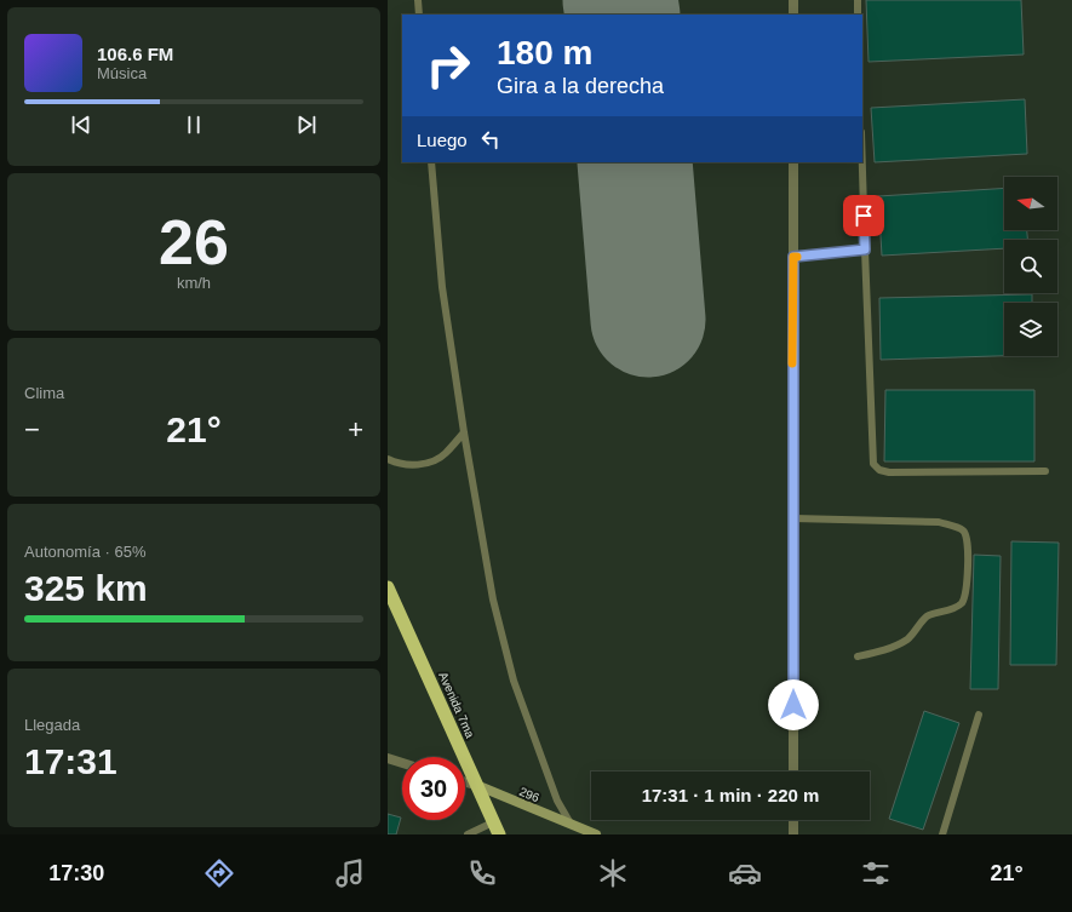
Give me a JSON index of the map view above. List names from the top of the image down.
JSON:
{
  "streets": {
    "highway": ["Avenida 7ma"],
    "main road": ["296"]
  },
  "crossings": [
    ["Avenida 7ma", "296"]
  ],
  "north": "left",
  "page": {
    "turn": ["180 m", "Gira a la derecha"],
    "song": ["106.6 FM", "Música"],
    "then": "Luego",
    "tile": [
      ["26", "km/h"],
      "Clima",
      ["Autonomía · 65%", "325 km"],
      ["Llegada", "17:31"]
    ],
    "heat": ["−", "21°", "+"],
    "limit": "30",
    "trip": "17:31 · 1 min · 220 m",
    "tabs": ["17:30", "21°"]
  }
}
